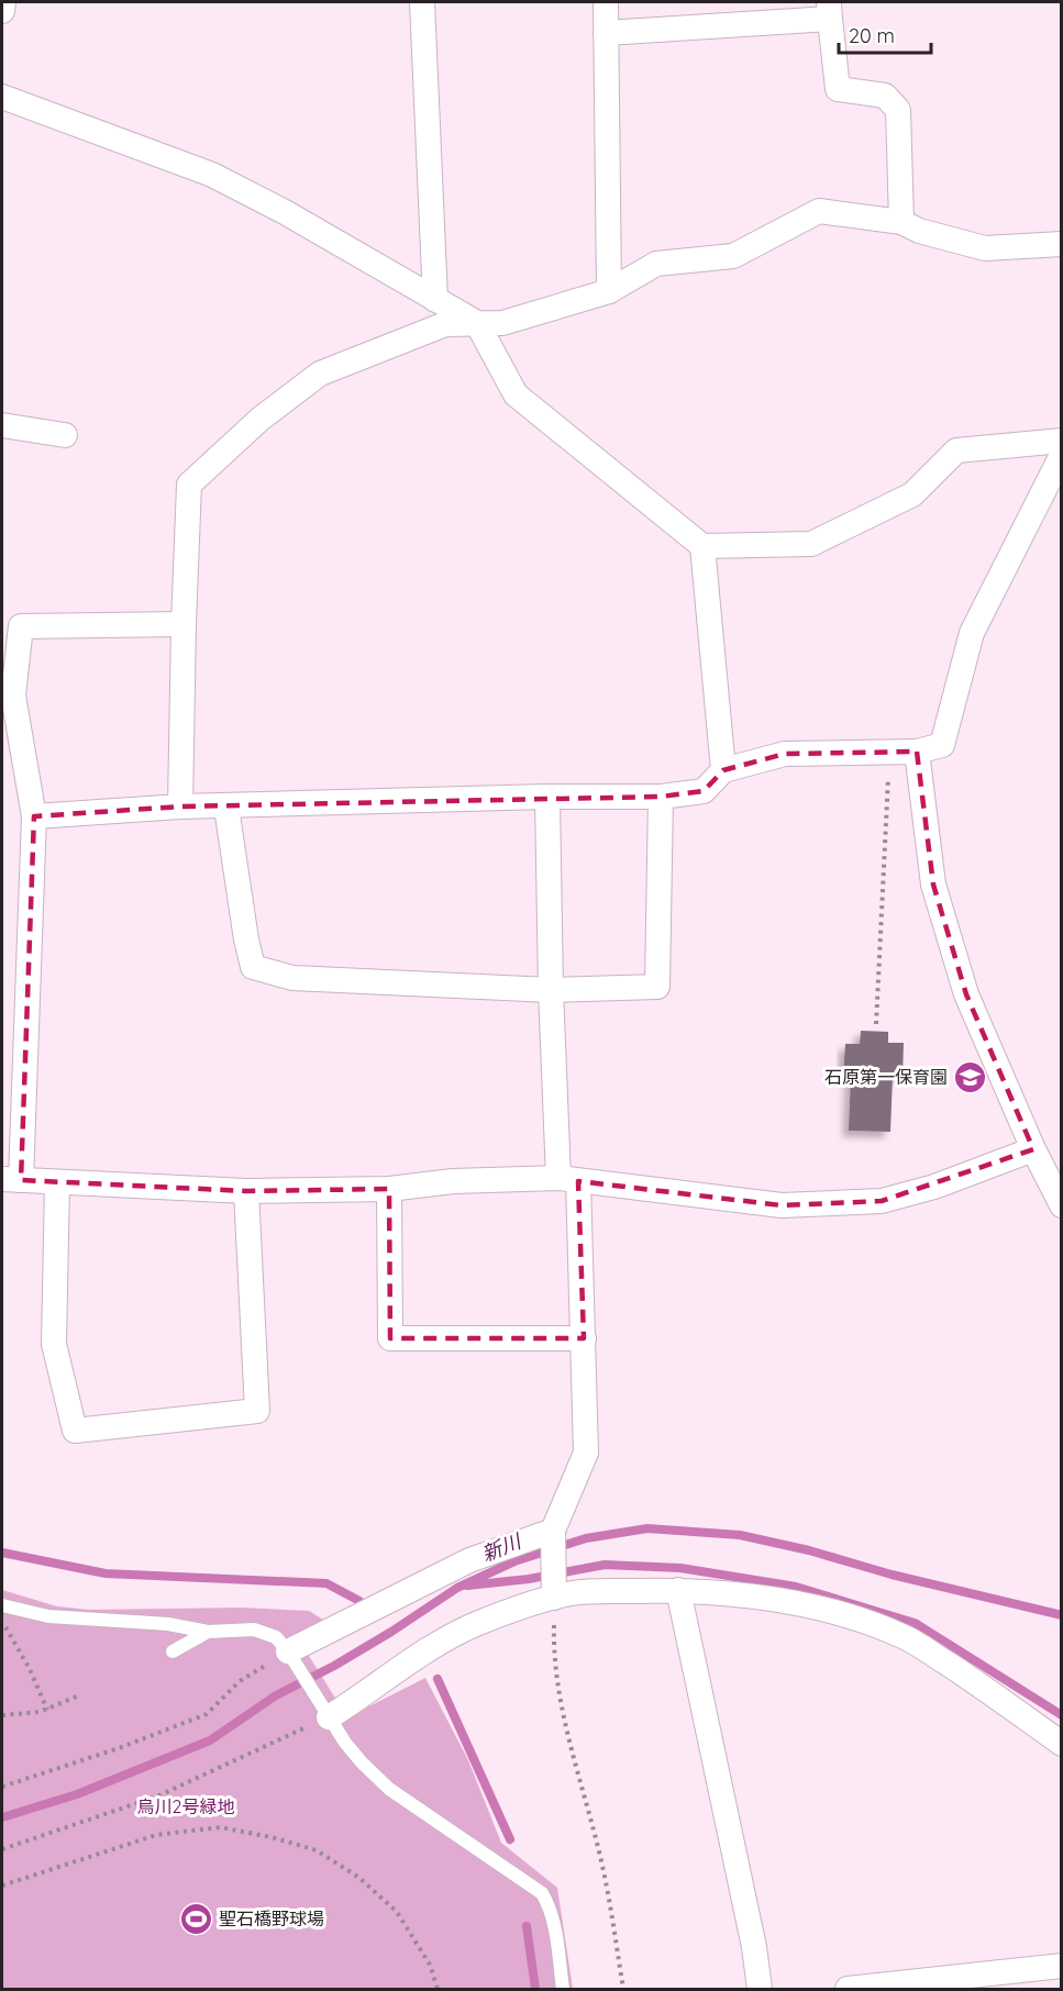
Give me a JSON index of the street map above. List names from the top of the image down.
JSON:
{
  "water": ["新川"],
  "parks": ["烏川2号緑地"],
  "places": {
    "school or university": ["石原第一保育園"],
    "sports": ["聖石橋野球場"]
  },
  "scale_bar": "20 m"
}
